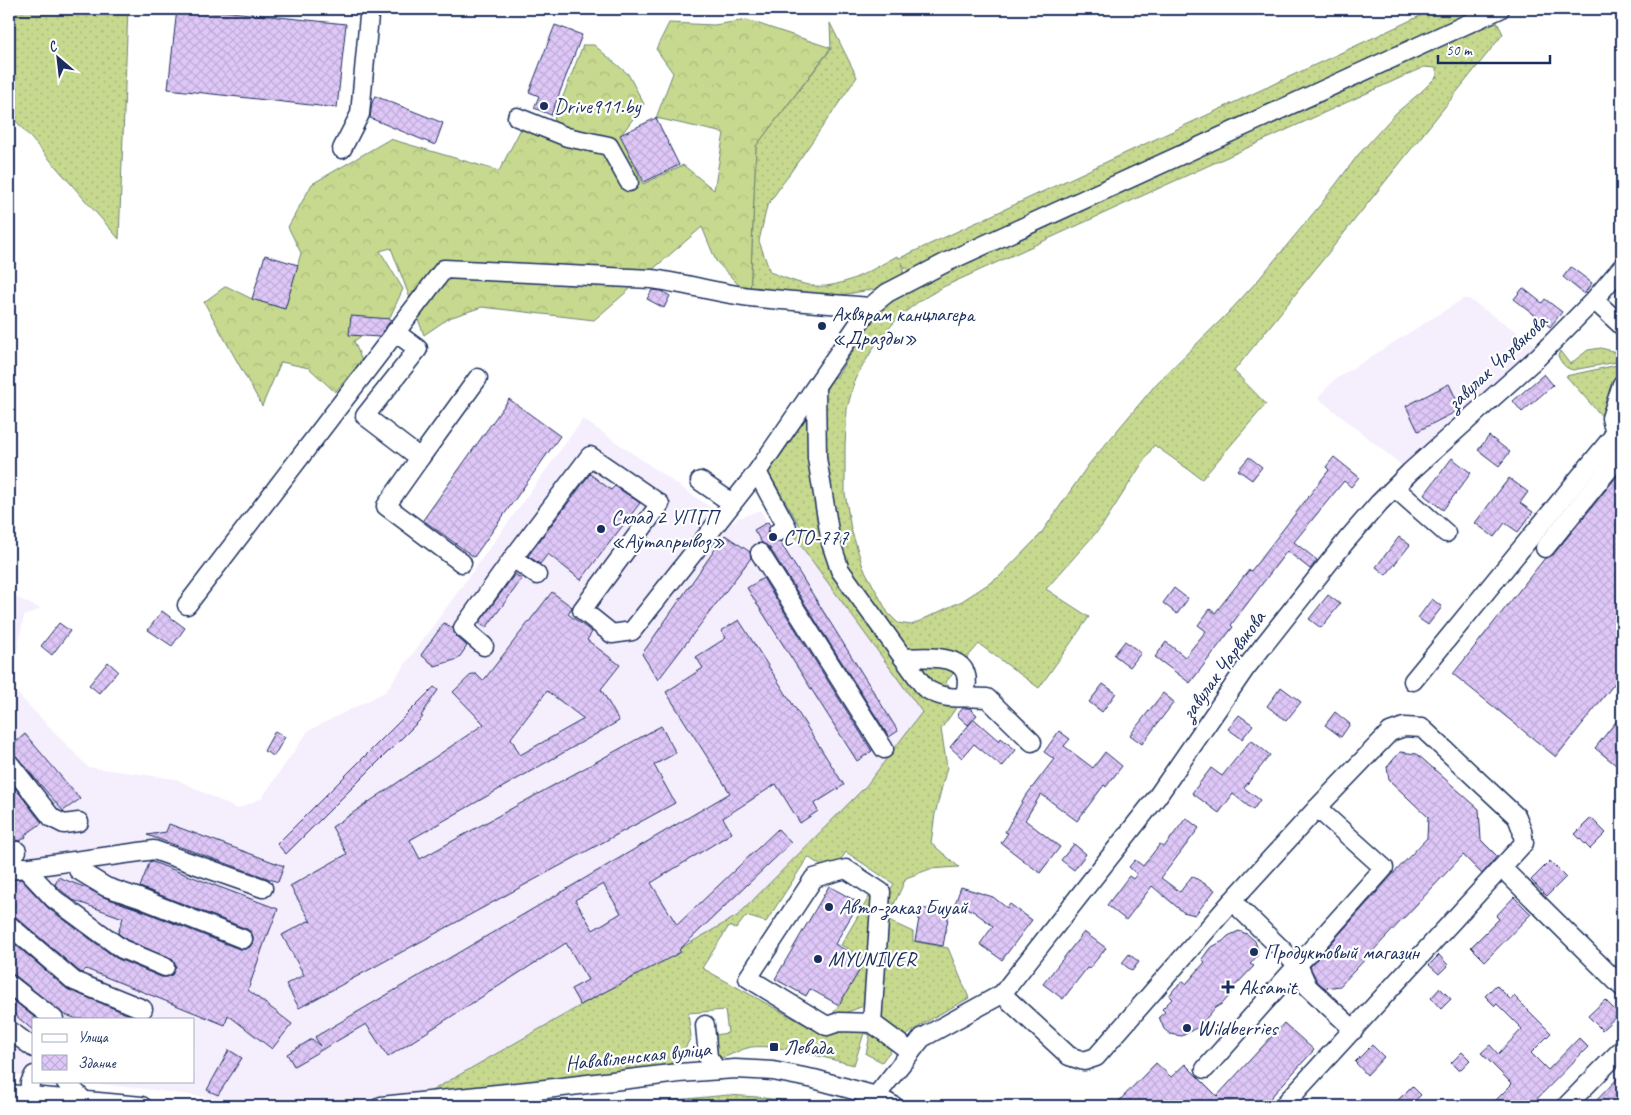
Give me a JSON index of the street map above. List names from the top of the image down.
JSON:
{
  "streets": {
    "street": ["завулак Чарвякова", "Нававіленская вуліца"]
  },
  "crossings": [
    ["завулак Чарвякова", "Нававіленская вуліца"]
  ],
  "places": {
    "other": [
      "Drive911.by",
      "Ахвярам канцлагера «Дразды»",
      "Склад 2 УПГП «Аўтапрывоз»",
      "СТО-777",
      "Авто-заказ Биуай",
      "Продуктовый магазин",
      "MYUNIVER",
      "Wildberries"
    ],
    "health": ["Aksamit"],
    "transit": ["Левада"]
  },
  "legend": ["Улица", "Здание"],
  "scale_bar": "50 m",
  "north": "top left"
}
